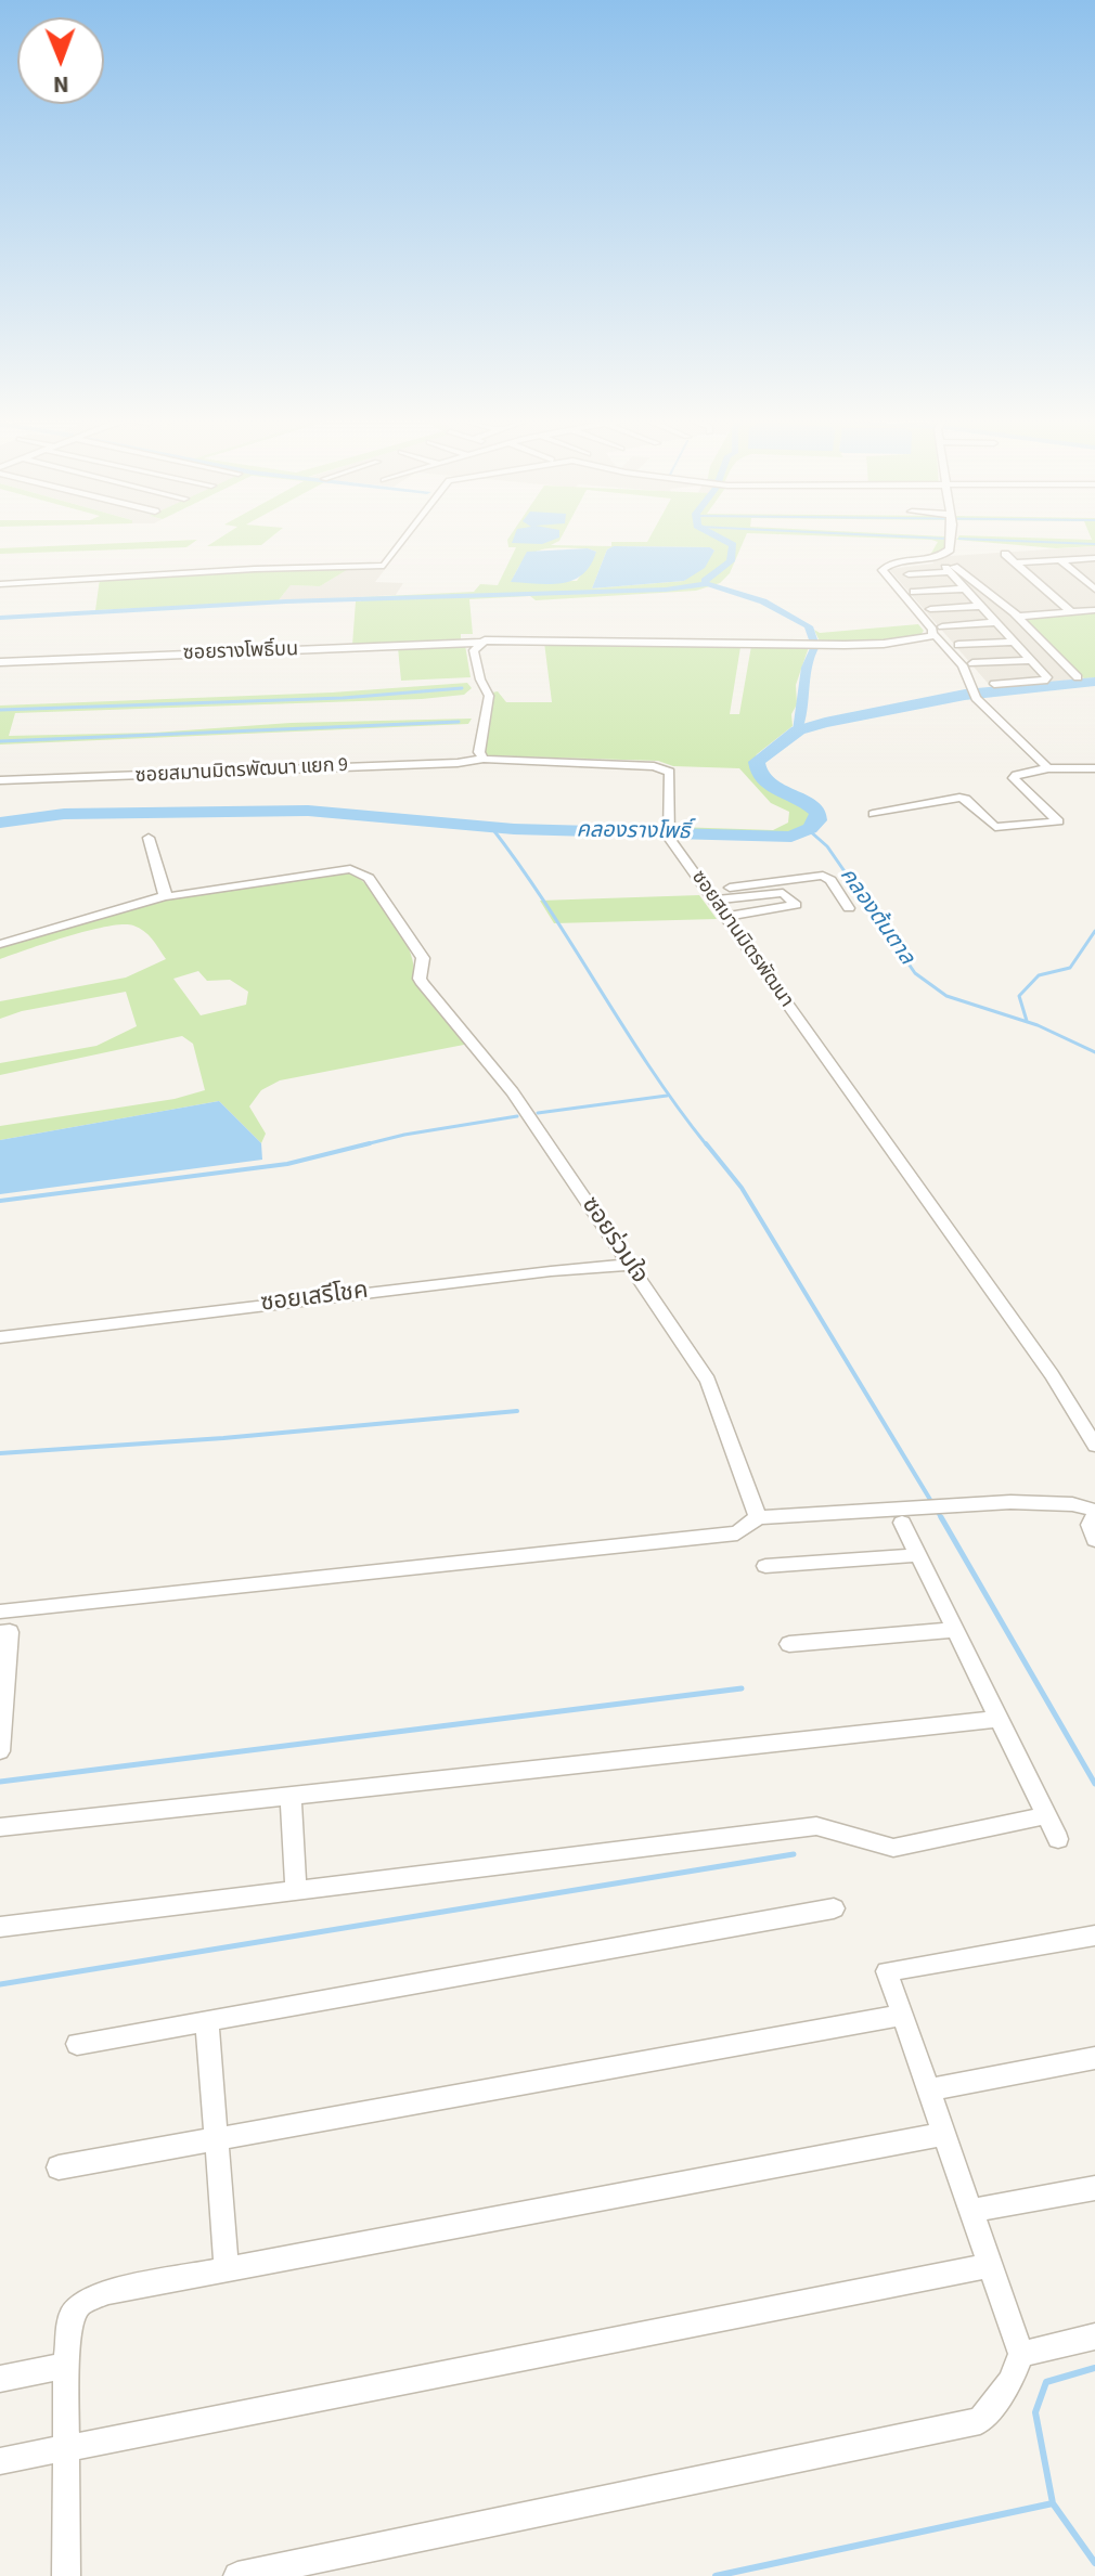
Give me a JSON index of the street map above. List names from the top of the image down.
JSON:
{
  "streets": {
    "street": [
      "ซอยรางโพธิ์บน",
      "ซอยสมานมิตรพัฒนา แยก 9",
      "ซอยสมานมิตรพัฒนา",
      "ซอยร่วมใจ",
      "ซอยเสรีโชค"
    ]
  },
  "crossings": [
    ["ซอยสมานมิตรพัฒนา แยก 9", "ซอยสมานมิตรพัฒนา"],
    ["ซอยร่วมใจ", "ซอยเสรีโชค"]
  ],
  "water": ["คลองรางโพธิ์", "คลองต้นตาล"],
  "north": "bottom"
}
